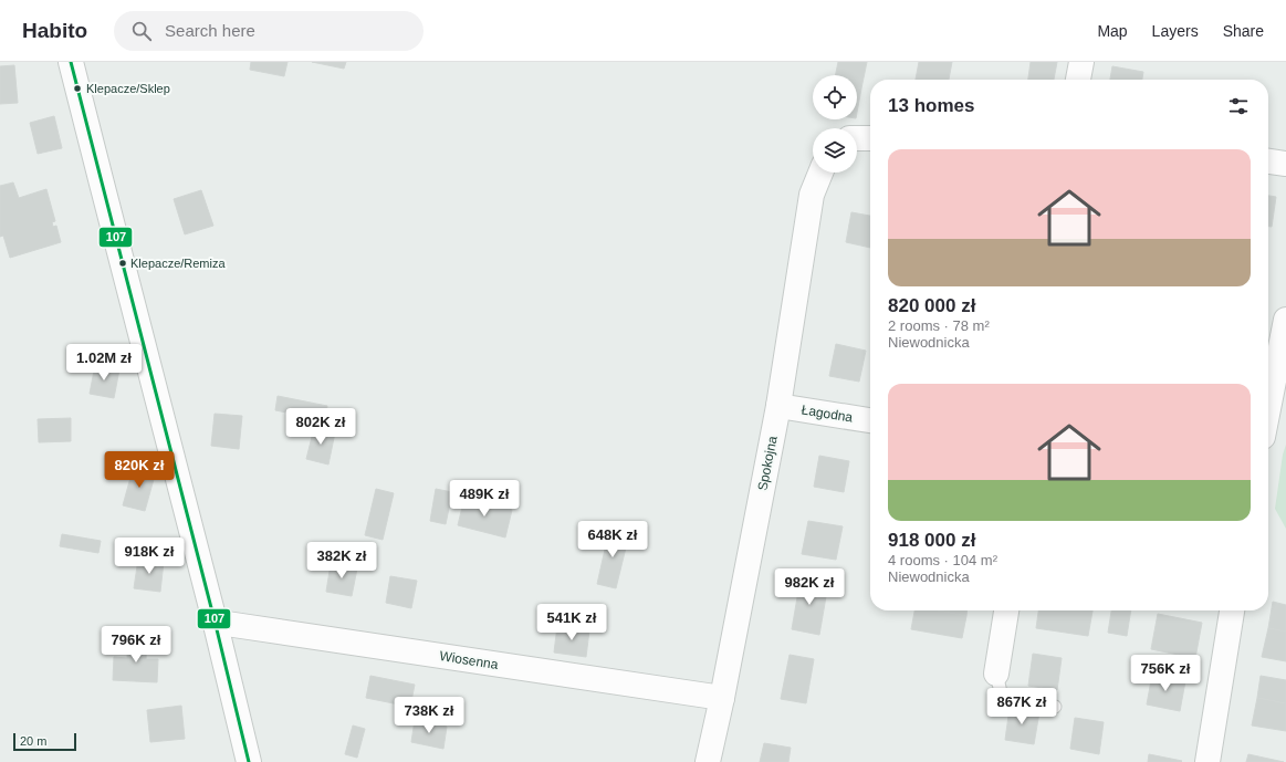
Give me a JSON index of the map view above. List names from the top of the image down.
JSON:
{
  "streets": {
    "street": ["Łagodna", "Spokojna", "Wiosenna"]
  },
  "crossings": [
    ["Łagodna", "Spokojna"],
    ["Spokojna", "Wiosenna"]
  ],
  "places": ["Klepacze/Sklep", "Klepacze/Remiza"],
  "lines": ["transit line 107"],
  "scale_bar": "20 m",
  "page": {
    "header": "Habito",
    "search": "Search here",
    "nav": ["Map", "Layers", "Share"],
    "heading": "13 homes",
    "list": [
      {
        "name": "820 000 zł",
        "note": "2 rooms · 78 m² · Niewodnicka"
      },
      {
        "name": "918 000 zł",
        "note": "4 rooms · 104 m² · Niewodnicka"
      }
    ],
    "price": [
      "1.02M zł",
      "802K zł",
      "820K zł",
      "489K zł",
      "648K zł",
      "918K zł",
      "382K zł",
      "982K zł",
      "541K zł",
      "796K zł",
      "756K zł",
      "867K zł",
      "738K zł"
    ],
    "scale": "20 m"
  }
}
